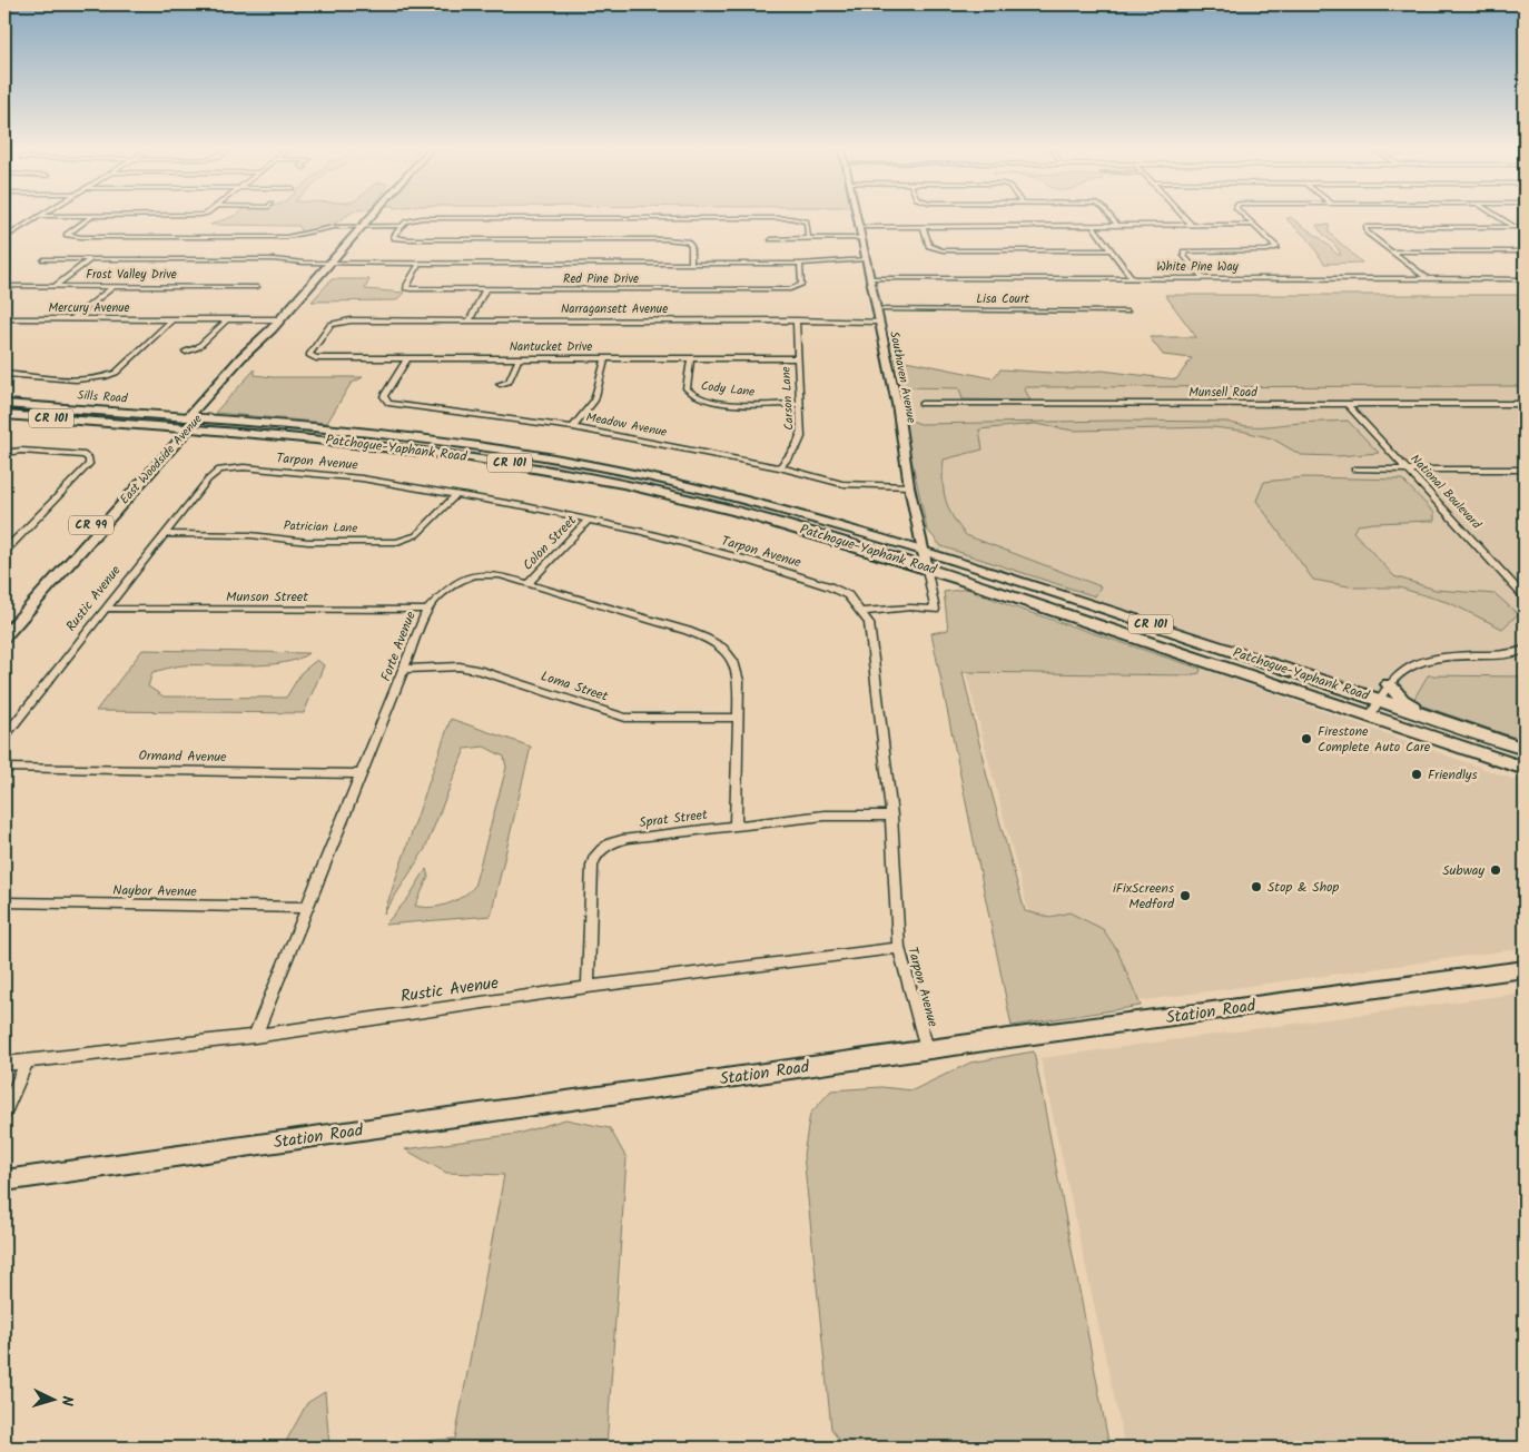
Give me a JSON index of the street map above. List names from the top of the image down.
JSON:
{
  "streets": {
    "main road": [
      "Sills Road",
      "CR 101",
      "Patchogue-Yaphank Road",
      "East Woodside Avenue",
      "CR 99",
      "Station Road"
    ],
    "street": [
      "White Pine Way",
      "Frost Valley Drive",
      "Red Pine Drive",
      "Lisa Court",
      "Mercury Avenue",
      "Narragansett Avenue",
      "Nantucket Drive",
      "Southaven Avenue",
      "Cody Lane",
      "Munsell Road",
      "Carson Lane",
      "Meadow Avenue",
      "Tarpon Avenue",
      "National Boulevard",
      "Patrician Lane",
      "Colon Street",
      "Munson Street",
      "Rustic Avenue",
      "Forte Avenue",
      "Loma Street",
      "Ormand Avenue",
      "Sprat Street",
      "Naybor Avenue"
    ]
  },
  "crossings": [
    ["White Pine Way", "Southaven Avenue"],
    ["Lisa Court", "Southaven Avenue"],
    ["Mercury Avenue", "East Woodside Avenue"],
    ["Narragansett Avenue", "Nantucket Drive"],
    ["Narragansett Avenue", "Southaven Avenue"],
    ["Narragansett Avenue", "Carson Lane"],
    ["Nantucket Drive", "Cody Lane"],
    ["Nantucket Drive", "Carson Lane"],
    ["Nantucket Drive", "Meadow Avenue"],
    ["Southaven Avenue", "Meadow Avenue"],
    ["Southaven Avenue", "Patchogue-Yaphank Road"],
    ["Southaven Avenue", "Tarpon Avenue"],
    ["Cody Lane", "Carson Lane"],
    ["Munsell Road", "National Boulevard"],
    ["Sills Road", "Patchogue-Yaphank Road"],
    ["Sills Road", "East Woodside Avenue"],
    ["Carson Lane", "Meadow Avenue"],
    ["Patchogue-Yaphank Road", "East Woodside Avenue"],
    ["Tarpon Avenue", "Patrician Lane"],
    ["Tarpon Avenue", "Colon Street"],
    ["Tarpon Avenue", "Rustic Avenue"],
    ["Tarpon Avenue", "Sprat Street"],
    ["Tarpon Avenue", "Station Road"],
    ["Patrician Lane", "Rustic Avenue"],
    ["Colon Street", "Forte Avenue"],
    ["Munson Street", "Rustic Avenue"],
    ["Munson Street", "Forte Avenue"],
    ["Rustic Avenue", "Forte Avenue"],
    ["Rustic Avenue", "Sprat Street"],
    ["Forte Avenue", "Loma Street"],
    ["Forte Avenue", "Ormand Avenue"],
    ["Forte Avenue", "Sprat Street"],
    ["Forte Avenue", "Naybor Avenue"]
  ],
  "places": [
    "Firestone Complete Auto Care",
    "Friendlys",
    "Subway",
    "Stop & Shop",
    "iFixScreens Medford"
  ],
  "north": "right"
}
